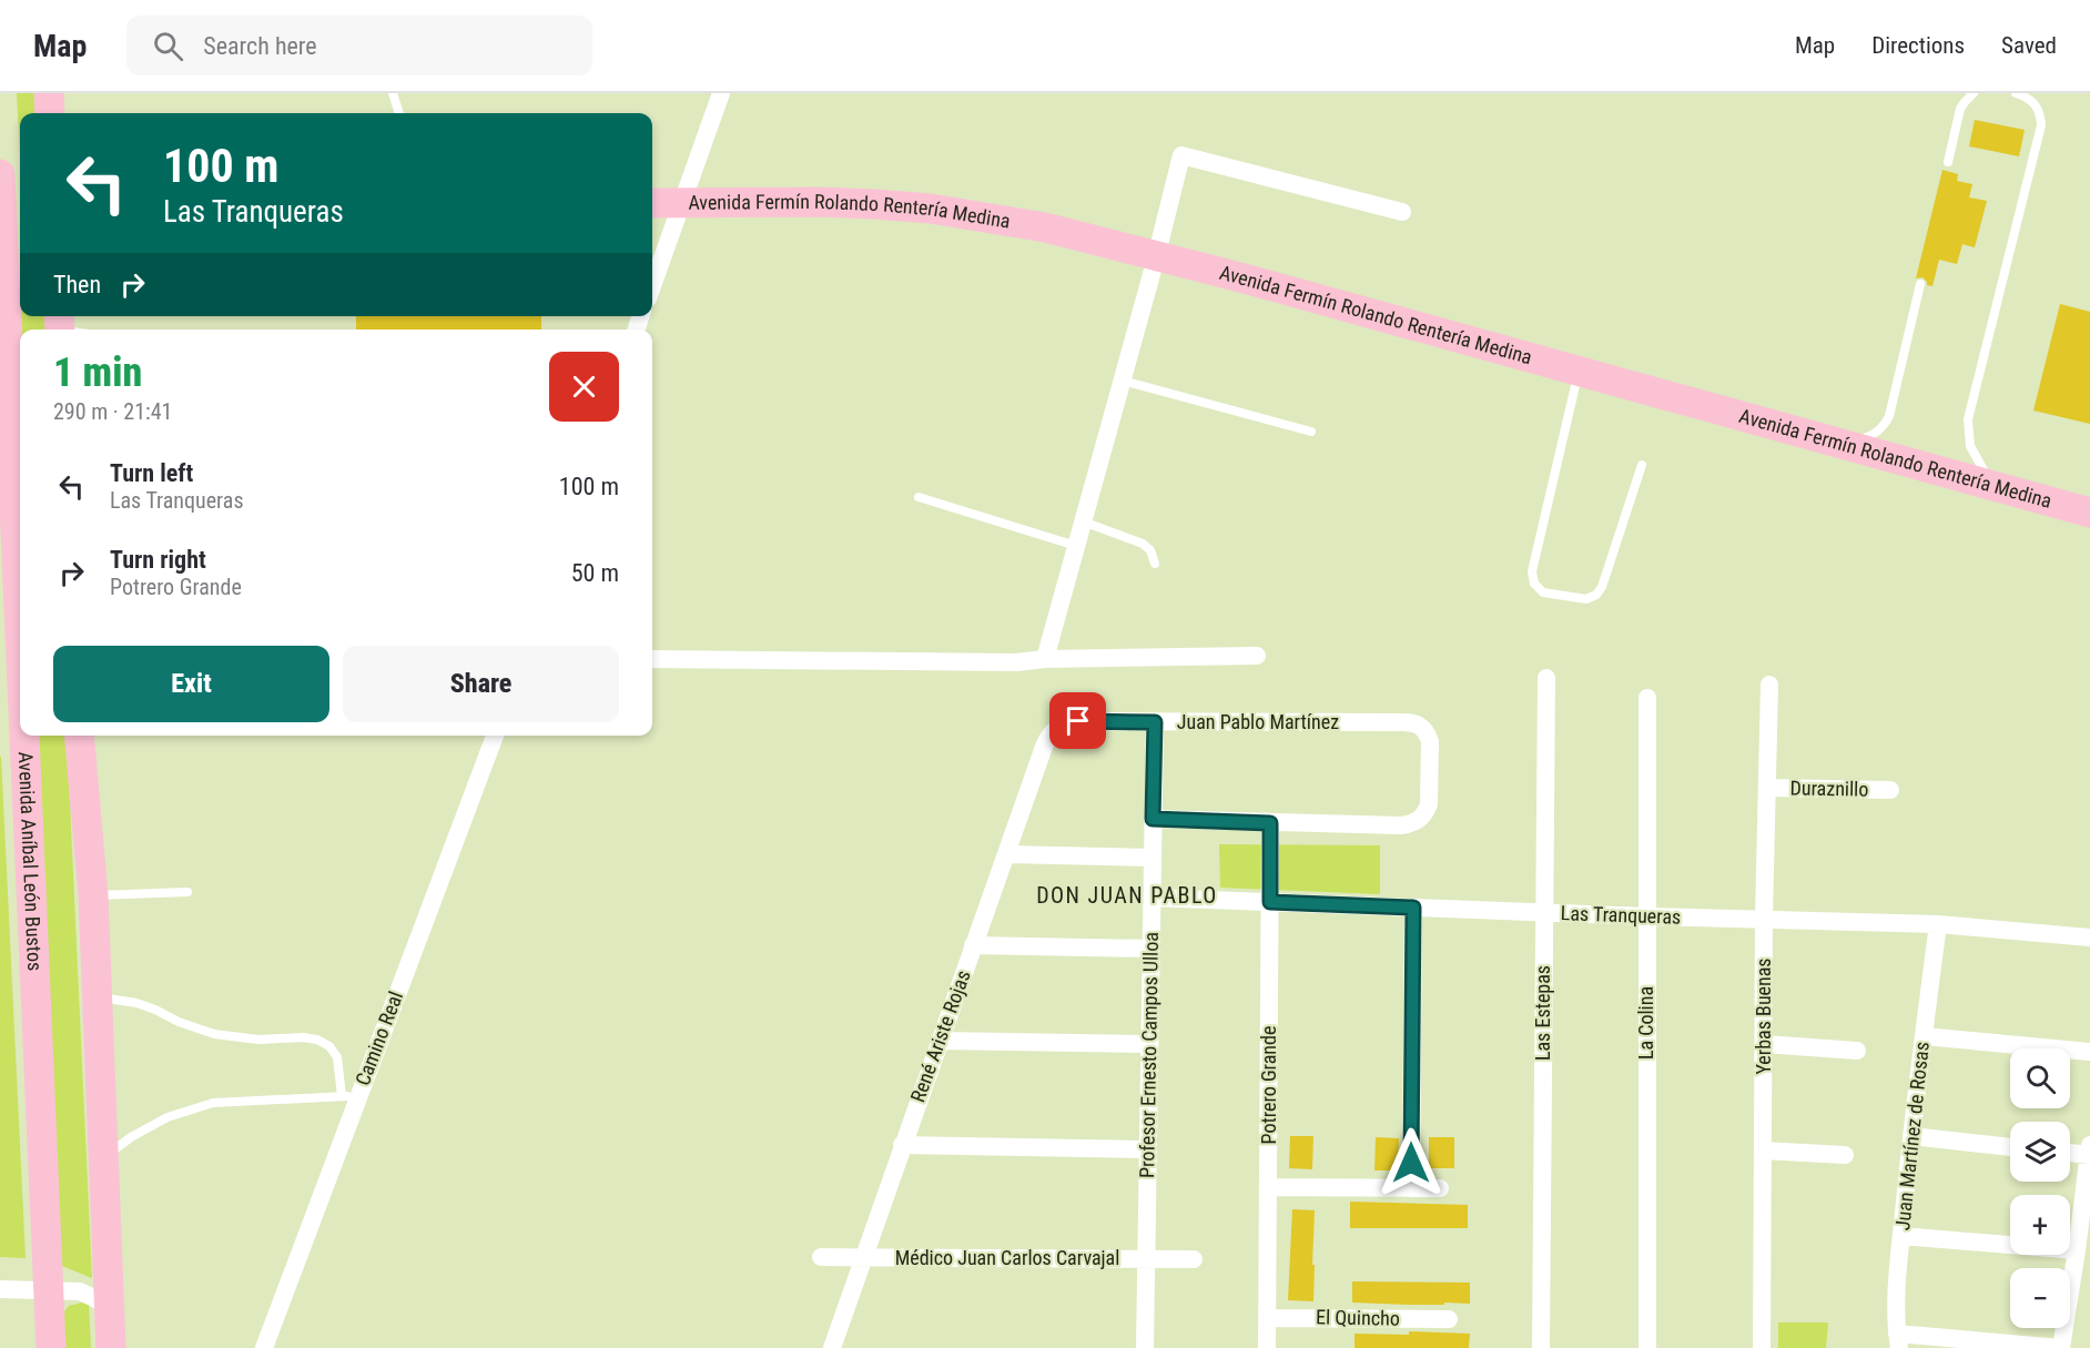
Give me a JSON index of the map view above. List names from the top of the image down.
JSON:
{
  "streets": {
    "main road": ["Avenida Fermín Rolando Rentería Medina", "Avenida Aníbal León Bustos"],
    "street": [
      "Juan Pablo Martínez",
      "Duraznillo",
      "Las Tranqueras",
      "Las Estepas",
      "Yerbas Buenas",
      "La Colina",
      "René Ariste Rojas",
      "Camino Real",
      "Profesor Ernesto Campos Ulloa",
      "Potrero Grande",
      "Juan Martínez de Rosas",
      "Médico Juan Carlos Carvajal",
      "El Quincho"
    ]
  },
  "crossings": [
    ["Juan Pablo Martínez", "René Ariste Rojas"],
    ["Juan Pablo Martínez", "Profesor Ernesto Campos Ulloa"],
    ["Juan Pablo Martínez", "Potrero Grande"],
    ["Duraznillo", "Yerbas Buenas"],
    ["Las Tranqueras", "Las Estepas"],
    ["Las Tranqueras", "Yerbas Buenas"],
    ["Las Tranqueras", "La Colina"],
    ["Las Tranqueras", "Profesor Ernesto Campos Ulloa"],
    ["Las Tranqueras", "Potrero Grande"],
    ["Las Tranqueras", "Juan Martínez de Rosas"],
    ["René Ariste Rojas", "Médico Juan Carlos Carvajal"],
    ["Profesor Ernesto Campos Ulloa", "Médico Juan Carlos Carvajal"],
    ["Potrero Grande", "El Quincho"]
  ],
  "districts": ["DON JUAN PABLO"],
  "page": {
    "header": "Map",
    "search": "Search here",
    "nav": ["Map", "Directions", "Saved"],
    "turn": ["100 m", "Las Tranqueras"],
    "then": "Then",
    "heading": ["1 min", "290 m · 21:41"],
    "list": [
      {
        "name": "Turn left",
        "note": "Las Tranqueras",
        "value": "100 m"
      },
      {
        "name": "Turn right",
        "note": "Potrero Grande",
        "value": "50 m"
      }
    ],
    "buttons": ["Exit", "Share"],
    "map_buttons": ["+", "−"]
  }
}
